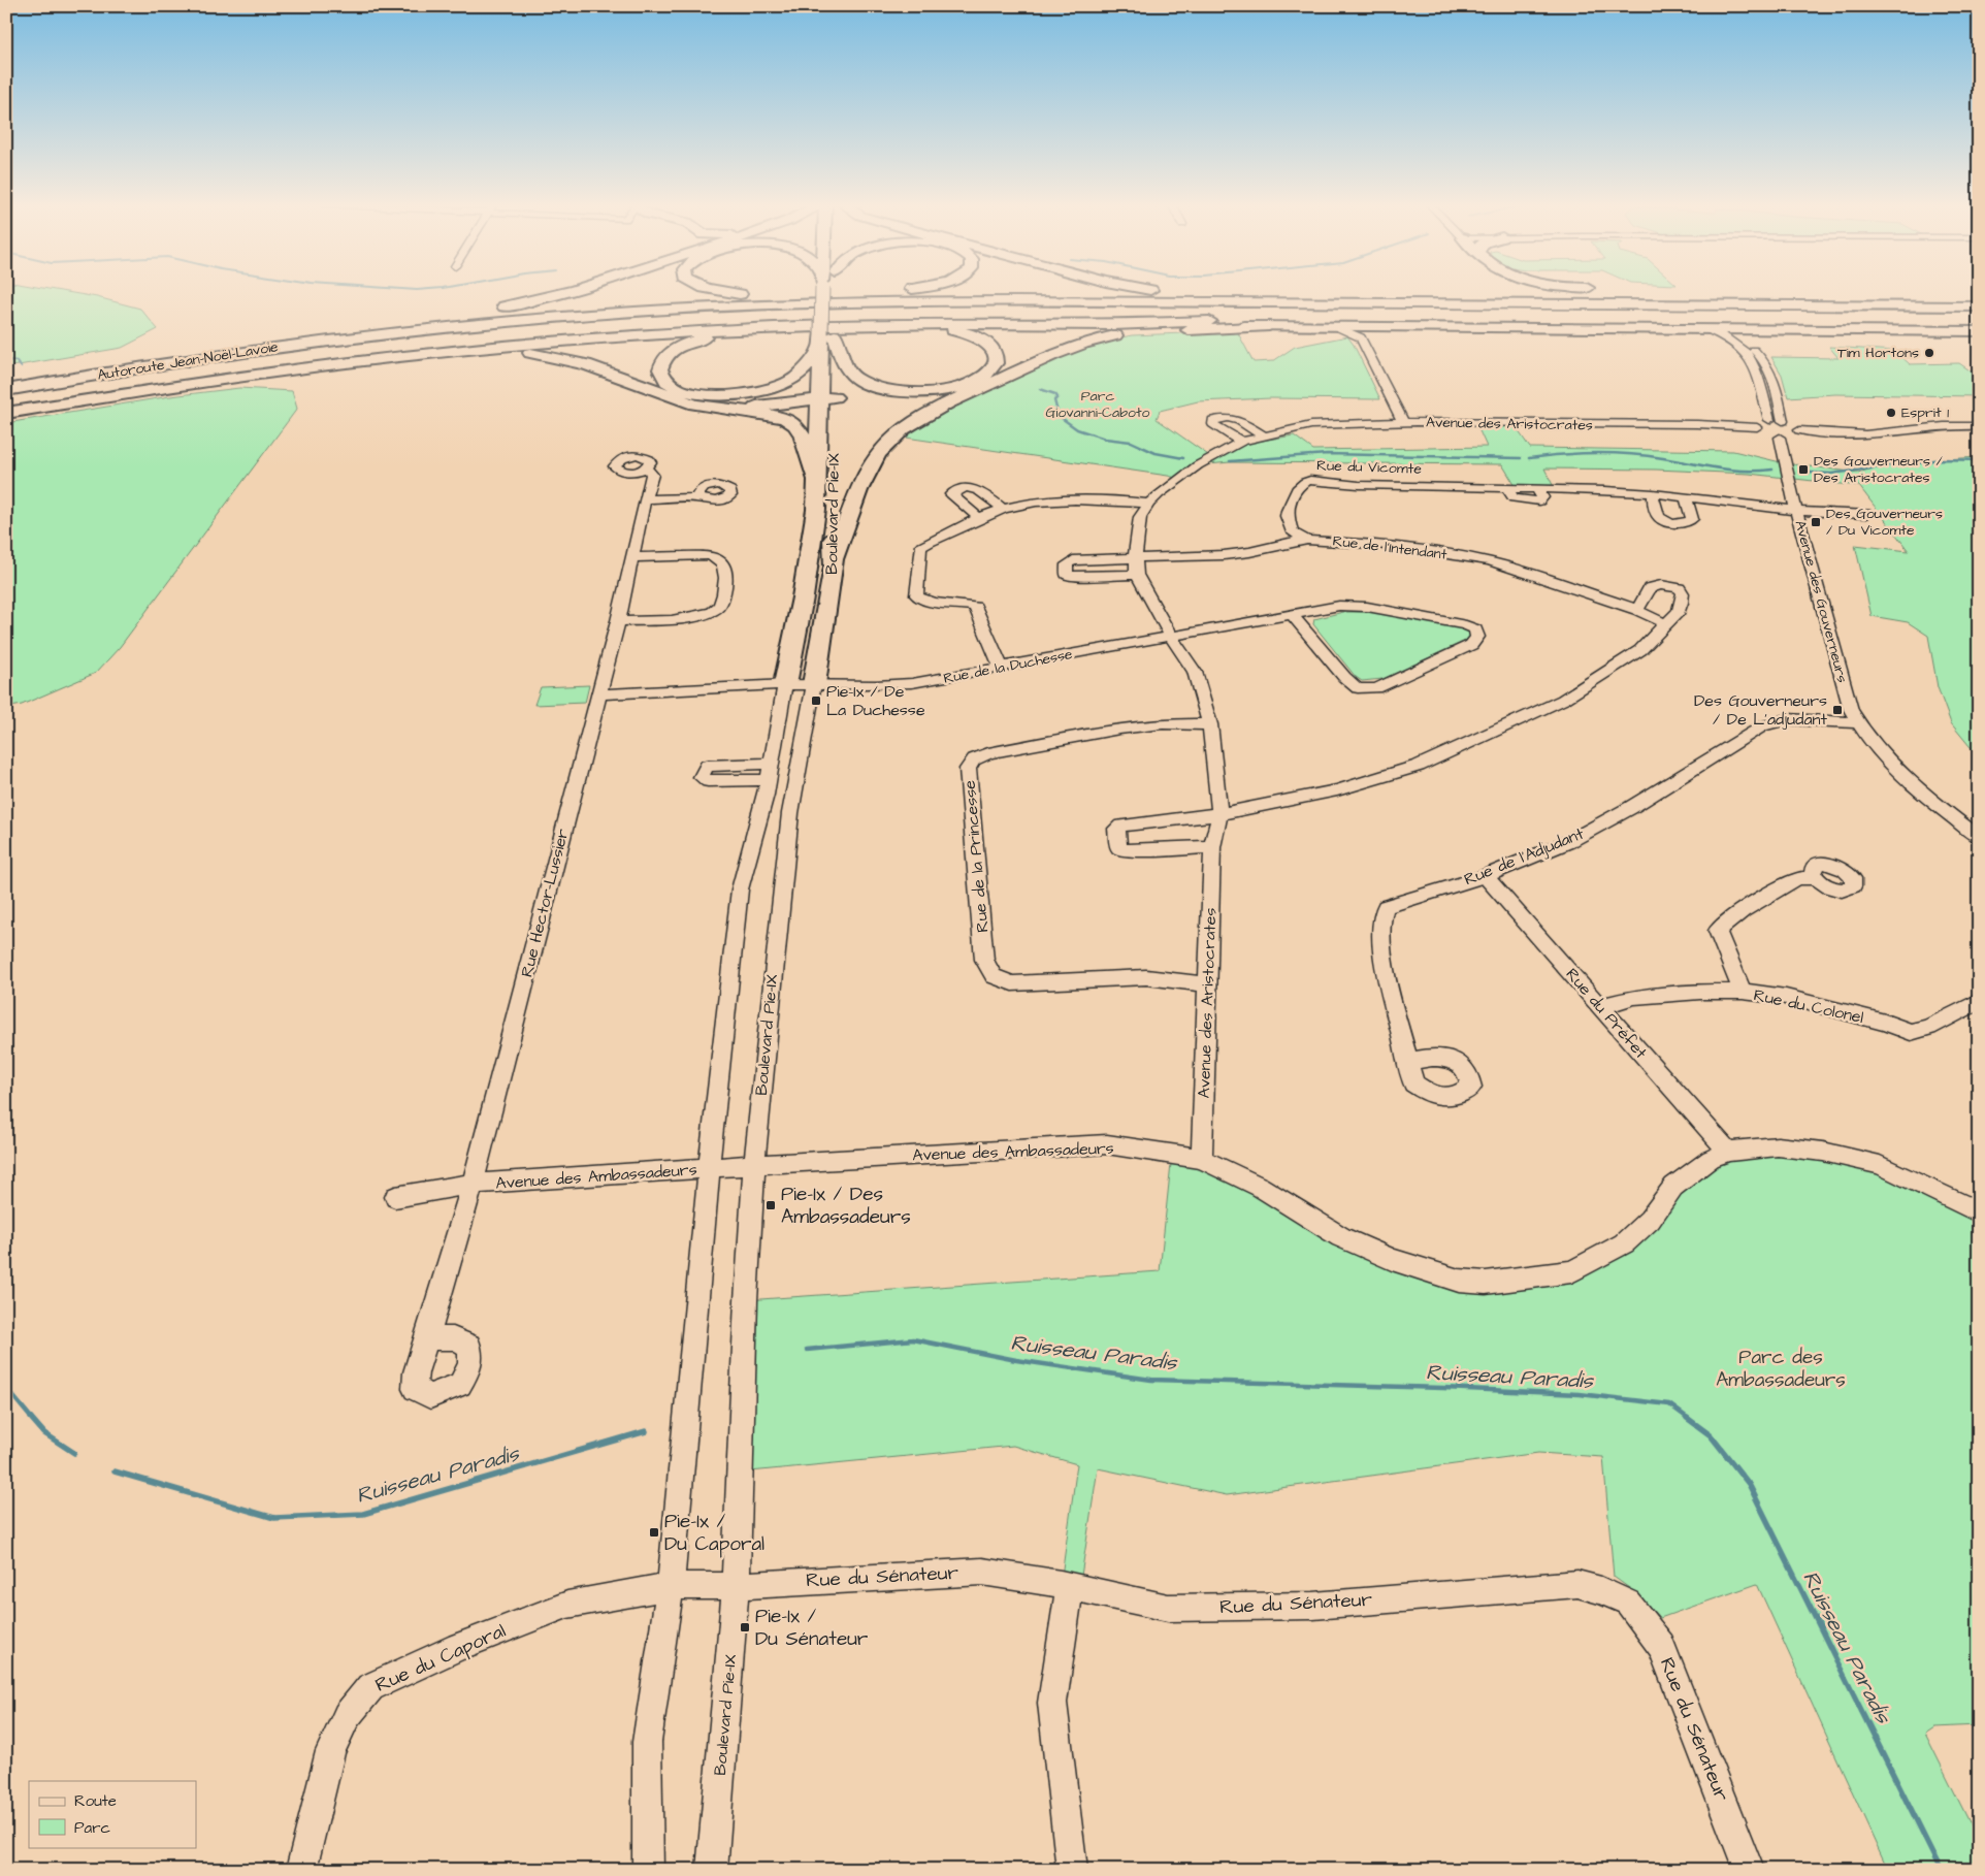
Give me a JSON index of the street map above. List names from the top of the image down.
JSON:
{
  "streets": {
    "highway": ["Autoroute Jean-Noël-Lavoie", "Boulevard Pie-IX"],
    "street": [
      "Avenue des Aristocrates",
      "Rue du Vicomte",
      "Rue de l'Intendant",
      "Avenue des Gouverneurs",
      "Rue de la Duchesse",
      "Rue de la Princesse",
      "Rue de l'Adjudant",
      "Rue Hector-Lussier",
      "Rue du Colonel",
      "Rue du Préfet",
      "Avenue des Ambassadeurs",
      "Rue du Sénateur",
      "Rue du Caporal"
    ]
  },
  "crossings": [
    ["Avenue des Aristocrates", "Rue de l'Intendant"],
    ["Avenue des Aristocrates", "Avenue des Gouverneurs"],
    ["Avenue des Aristocrates", "Rue de la Duchesse"],
    ["Avenue des Aristocrates", "Rue de la Princesse"],
    ["Avenue des Aristocrates", "Avenue des Ambassadeurs"],
    ["Rue du Vicomte", "Rue de l'Intendant"],
    ["Rue du Vicomte", "Avenue des Gouverneurs"],
    ["Boulevard Pie-IX", "Rue de la Duchesse"],
    ["Boulevard Pie-IX", "Avenue des Ambassadeurs"],
    ["Boulevard Pie-IX", "Rue du Sénateur"],
    ["Boulevard Pie-IX", "Rue du Caporal"],
    ["Avenue des Gouverneurs", "Rue de l'Adjudant"],
    ["Rue de la Duchesse", "Rue Hector-Lussier"],
    ["Rue de l'Adjudant", "Rue du Préfet"],
    ["Rue Hector-Lussier", "Avenue des Ambassadeurs"],
    ["Rue du Colonel", "Rue du Préfet"],
    ["Rue du Préfet", "Avenue des Ambassadeurs"],
    ["Rue du Sénateur", "Rue du Caporal"]
  ],
  "water": ["Ruisseau Paradis"],
  "parks": ["Parc Giovanni-Caboto", "Parc des Ambassadeurs"],
  "places": {
    "other": ["Tim Hortons", "Esprit 1"],
    "transit": [
      "Des Gouverneurs / Des Aristocrates",
      "Des Gouverneurs / Du Vicomte",
      "Pie-Ix / De La Duchesse",
      "Des Gouverneurs / De L'adjudant",
      "Pie-Ix / Des Ambassadeurs",
      "Pie-Ix / Du Caporal",
      "Pie-Ix / Du Sénateur"
    ]
  },
  "legend": ["Route", "Parc"]
}
